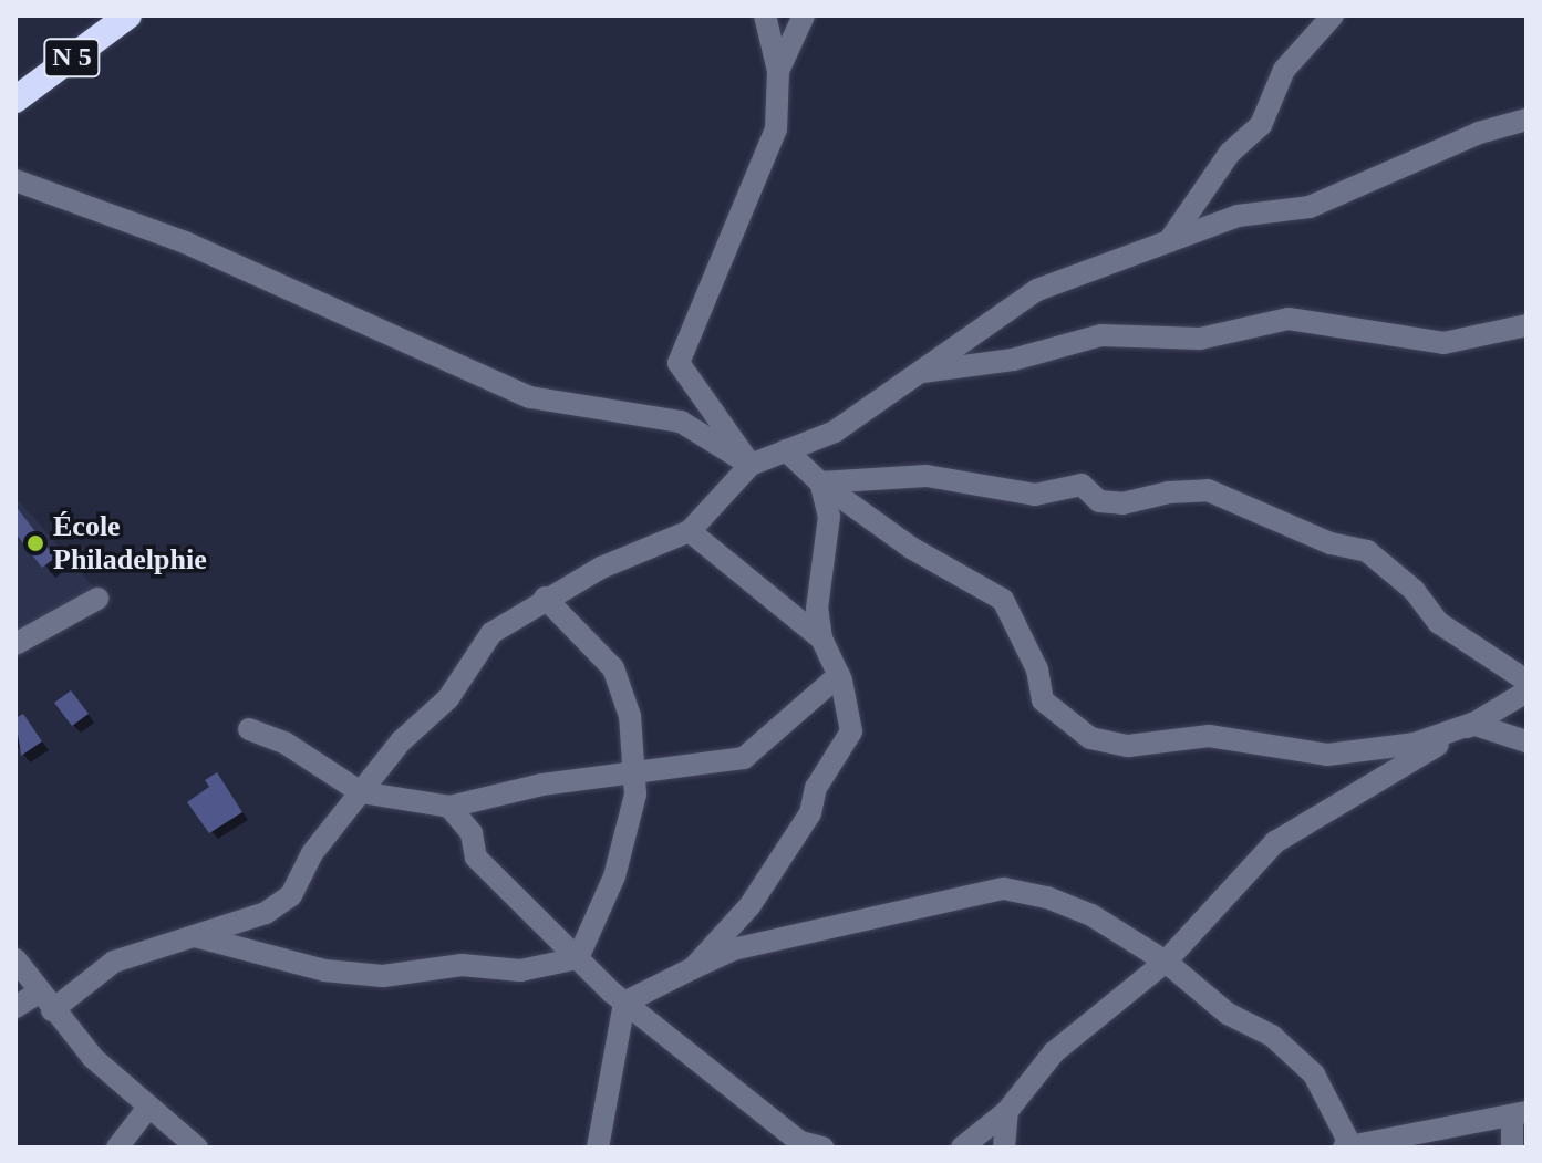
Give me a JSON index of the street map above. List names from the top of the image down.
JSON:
{
  "streets": {
    "highway": ["N 5"]
  },
  "places": ["École Philadelphie"]
}
